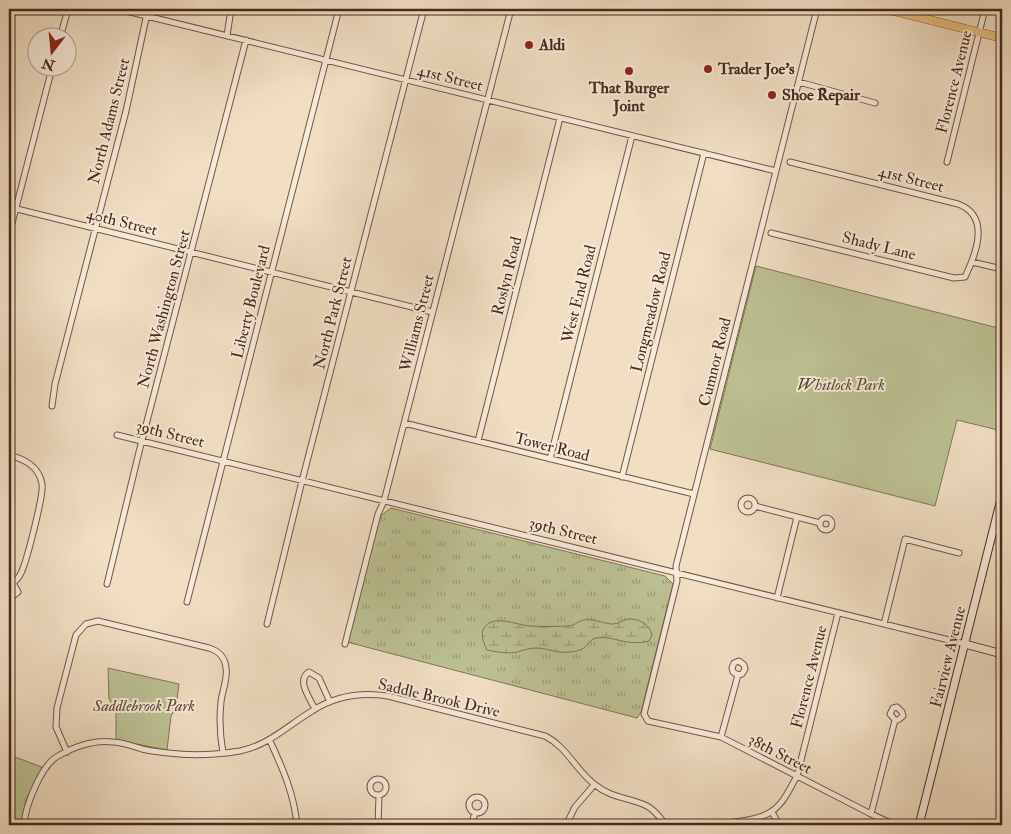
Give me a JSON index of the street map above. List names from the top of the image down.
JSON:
{
  "streets": {
    "street": [
      "41st Street",
      "Florence Avenue",
      "North Adams Street",
      "40th Street",
      "Shady Lane",
      "Roslyn Road",
      "West End Road",
      "Liberty Boulevard",
      "North Washington Street",
      "Longmeadow Road",
      "North Park Street",
      "Williams Street",
      "Cumnor Road",
      "39th Street",
      "Tower Road",
      "Fairview Avenue",
      "Saddle Brook Drive",
      "38th Street"
    ]
  },
  "crossings": [
    ["41st Street", "North Adams Street"],
    ["41st Street", "Shady Lane"],
    ["41st Street", "Roslyn Road"],
    ["41st Street", "West End Road"],
    ["41st Street", "Liberty Boulevard"],
    ["41st Street", "North Washington Street"],
    ["41st Street", "Longmeadow Road"],
    ["41st Street", "North Park Street"],
    ["41st Street", "Williams Street"],
    ["41st Street", "Cumnor Road"],
    ["Florence Avenue", "39th Street"],
    ["Florence Avenue", "38th Street"],
    ["North Adams Street", "40th Street"],
    ["40th Street", "Liberty Boulevard"],
    ["40th Street", "North Washington Street"],
    ["40th Street", "North Park Street"],
    ["40th Street", "Williams Street"],
    ["Roslyn Road", "Tower Road"],
    ["West End Road", "Tower Road"],
    ["Liberty Boulevard", "39th Street"],
    ["North Washington Street", "39th Street"],
    ["Longmeadow Road", "Tower Road"],
    ["North Park Street", "39th Street"],
    ["Williams Street", "39th Street"],
    ["Williams Street", "Tower Road"],
    ["Cumnor Road", "39th Street"],
    ["Cumnor Road", "Tower Road"],
    ["Cumnor Road", "38th Street"],
    ["39th Street", "Fairview Avenue"]
  ],
  "parks": ["Whitlock Park", "Saddlebrook Park"],
  "places": [
    "Aldi",
    "Trader Joe's",
    "That Burger Joint",
    "Shoe Repair"
  ],
  "north": "bottom"
}
